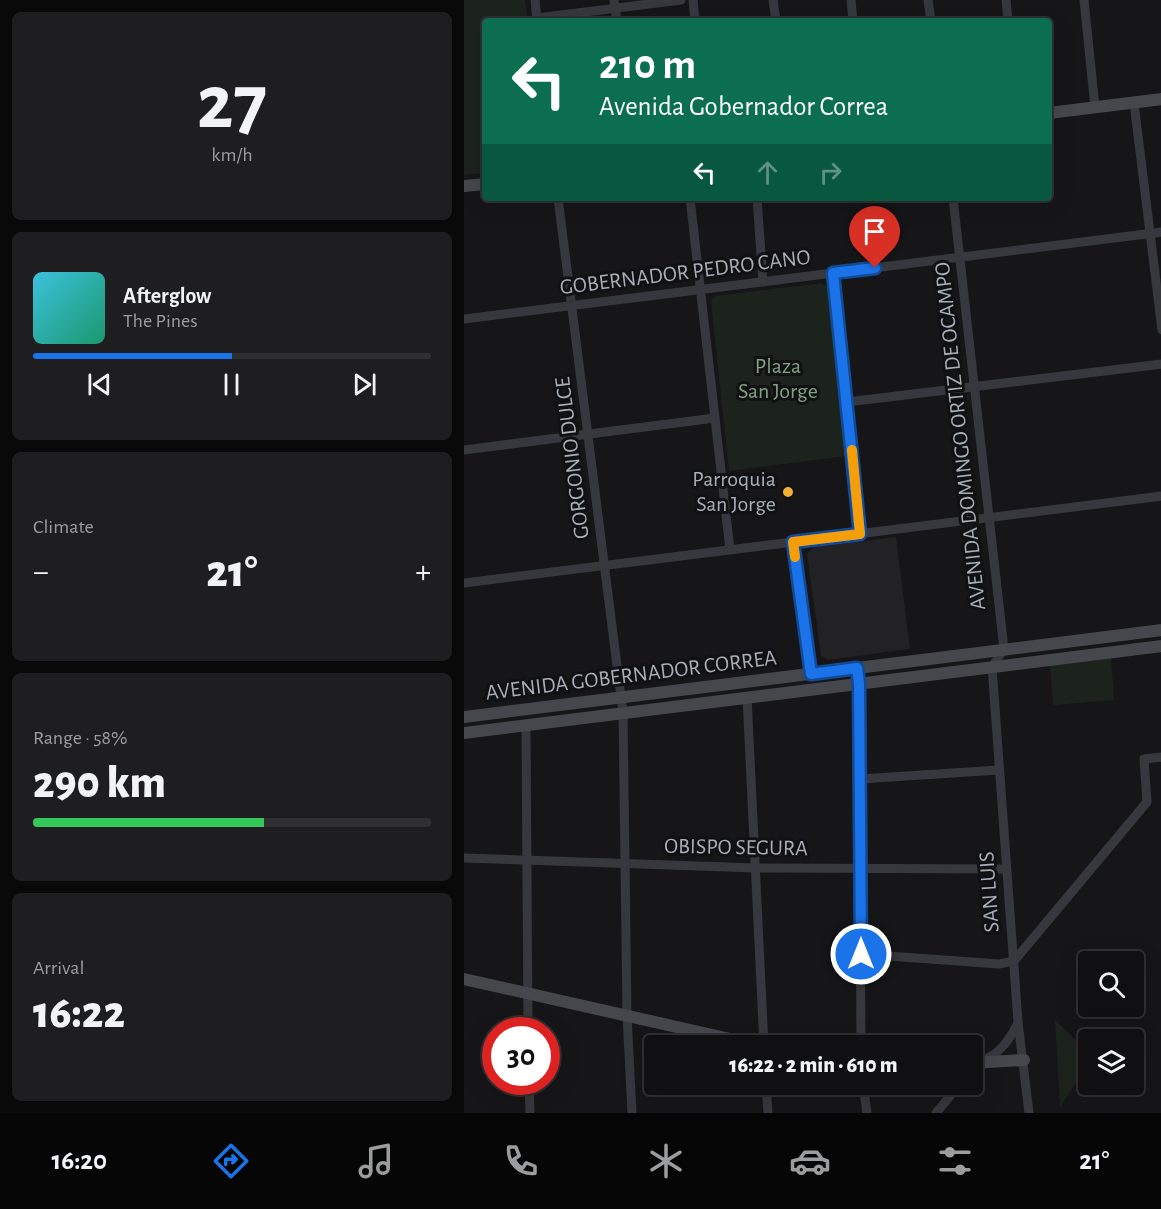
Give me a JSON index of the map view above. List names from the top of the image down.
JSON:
{
  "streets": {
    "main road": ["AVENIDA GOBERNADOR CORREA"],
    "street": [
      "GOBERNADOR PEDRO CANO",
      "AVENIDA DOMINGO ORTIZ DE OCAMPO",
      "GORGONIO DULCE",
      "OBISPO SEGURA",
      "SAN LUIS"
    ]
  },
  "crossings": [
    ["GOBERNADOR PEDRO CANO", "AVENIDA DOMINGO ORTIZ DE OCAMPO"],
    ["GOBERNADOR PEDRO CANO", "GORGONIO DULCE"],
    ["AVENIDA DOMINGO ORTIZ DE OCAMPO", "AVENIDA GOBERNADOR CORREA"],
    ["GORGONIO DULCE", "AVENIDA GOBERNADOR CORREA"],
    ["GORGONIO DULCE", "OBISPO SEGURA"],
    ["AVENIDA GOBERNADOR CORREA", "SAN LUIS"],
    ["OBISPO SEGURA", "SAN LUIS"]
  ],
  "parks": ["Plaza San Jorge"],
  "places": ["Parroquia San Jorge"],
  "page": {
    "tile": [
      ["27", "km/h"],
      "Climate",
      ["Range · 58%", "290 km"],
      ["Arrival", "16:22"]
    ],
    "turn": ["210 m", "Avenida Gobernador Correa"],
    "song": ["Afterglow", "The Pines"],
    "heat": ["−", "21°", "+"],
    "limit": "30",
    "trip": "16:22 · 2 min · 610 m",
    "tabs": ["16:20", "21°"]
  }
}
